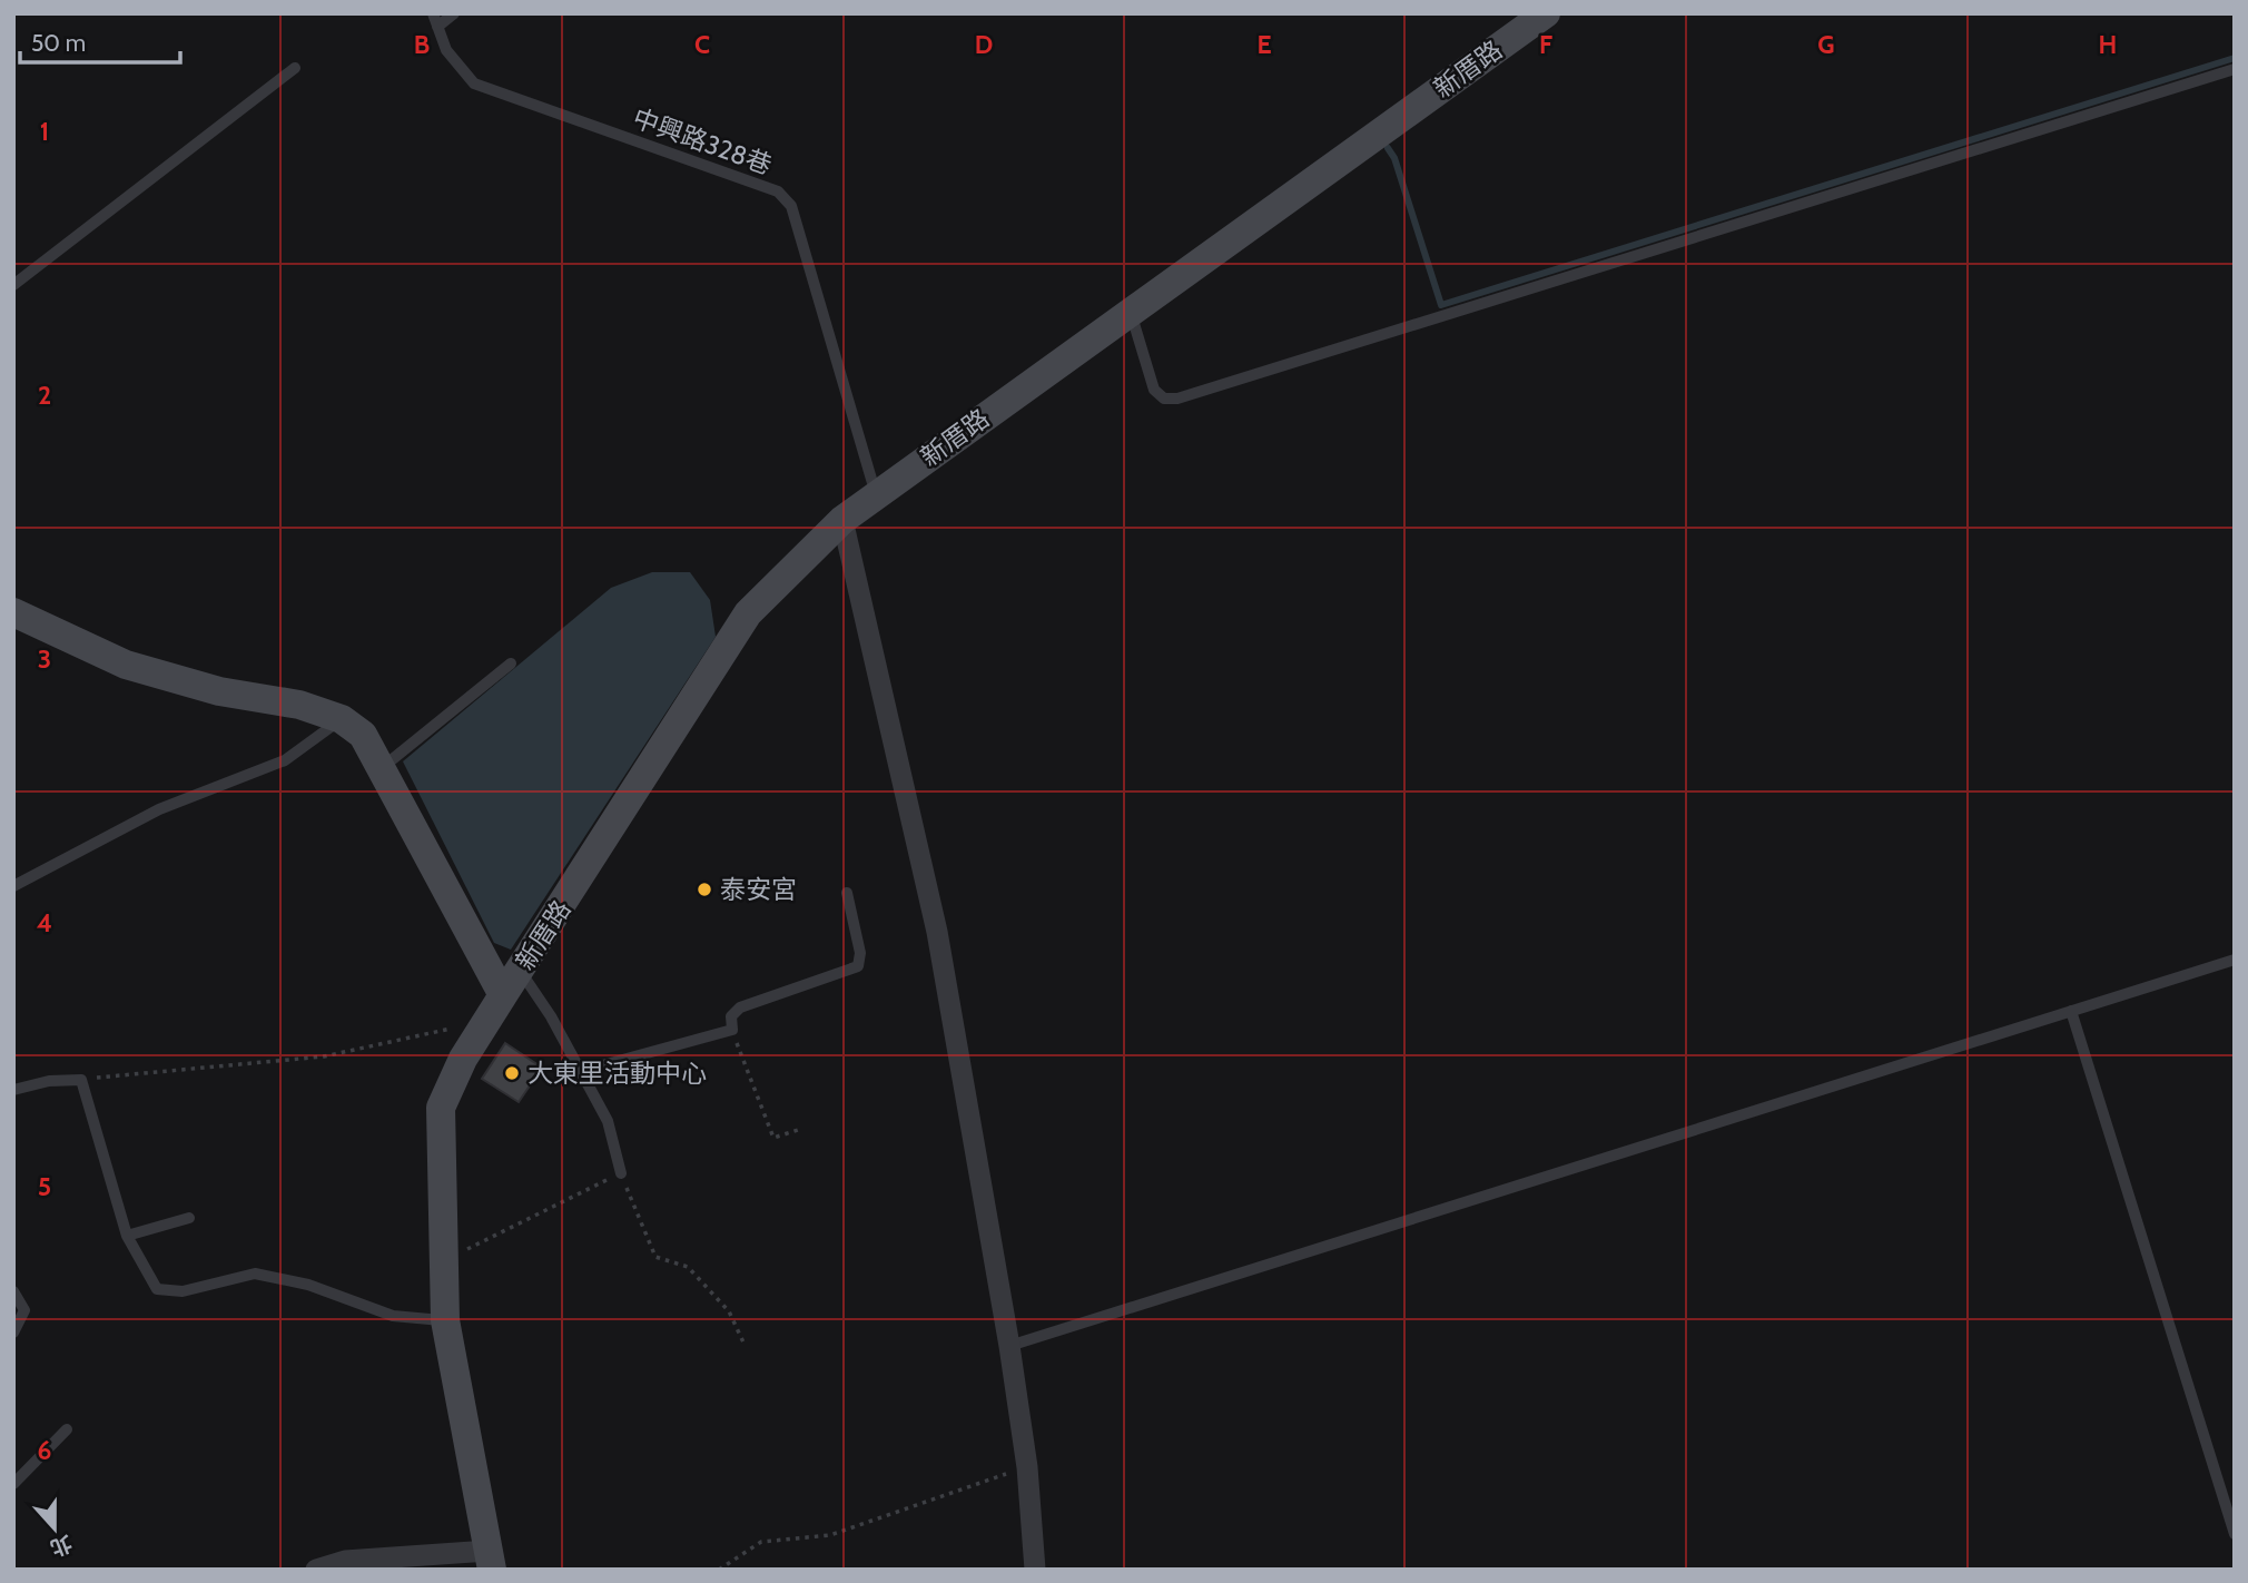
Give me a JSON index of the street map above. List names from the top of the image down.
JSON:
{
  "streets": {
    "street": ["新厝路"],
    "lane": ["中興路328巷"]
  },
  "crossings": [
    ["新厝路", "中興路328巷"]
  ],
  "places": ["泰安宮", "大東里活動中心"],
  "scale_bar": "50 m",
  "north": "bottom",
  "grid": {
    "columns": [
      "B",
      "C",
      "D",
      "E",
      "F",
      "G",
      "H"
    ],
    "rows": [
      "1",
      "2",
      "3",
      "4",
      "5",
      "6"
    ]
  }
}
